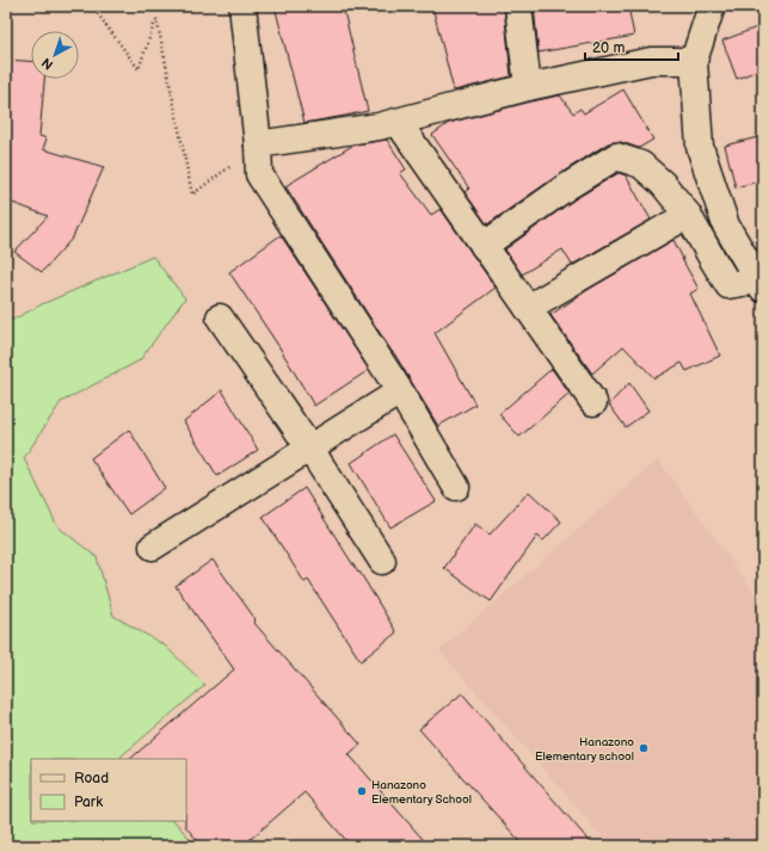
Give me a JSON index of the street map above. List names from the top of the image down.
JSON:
{
  "places": ["Hanazono Elementary school", "Hanazono Elementary School"],
  "legend": ["Road", "Park"],
  "scale_bar": "20 m",
  "north": "bottom left"
}
